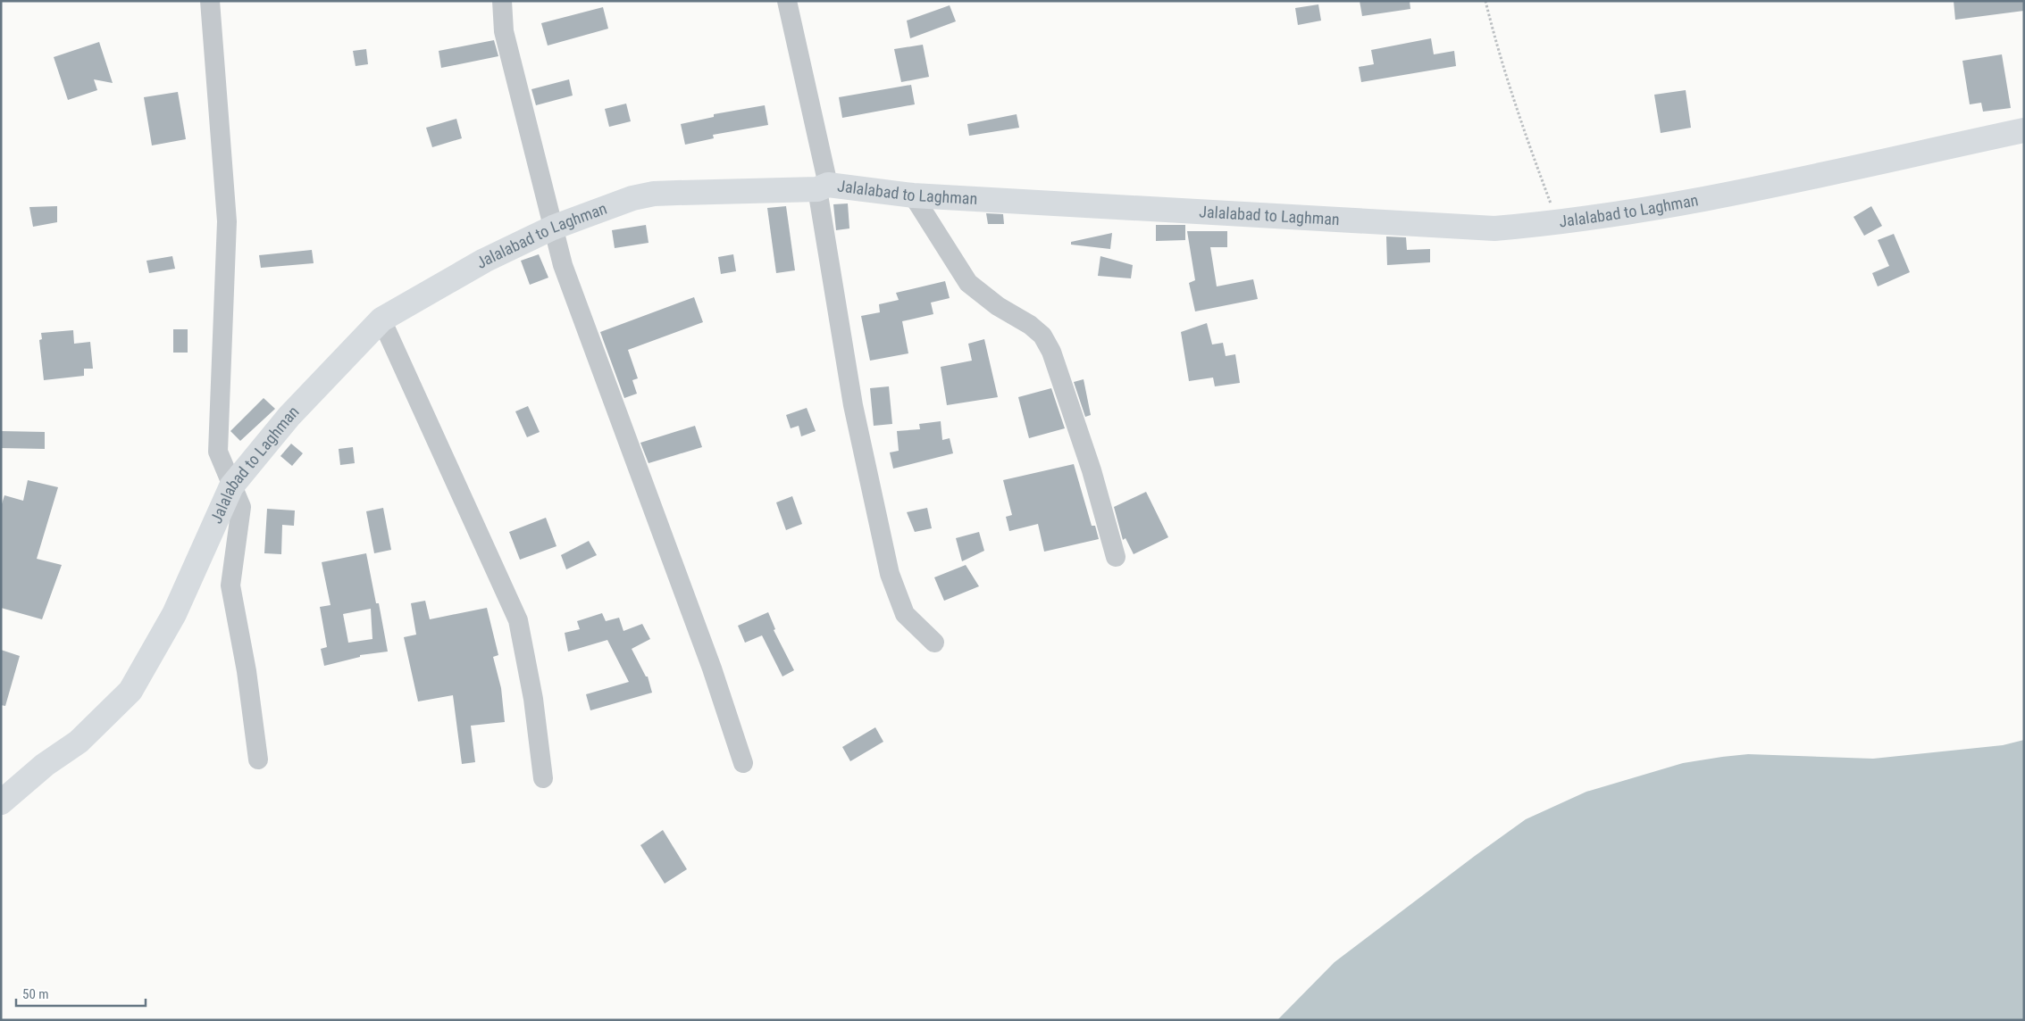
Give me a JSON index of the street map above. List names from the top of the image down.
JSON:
{
  "streets": {
    "street": ["Jalalabad to Laghman"]
  },
  "scale_bar": "50 m"
}
